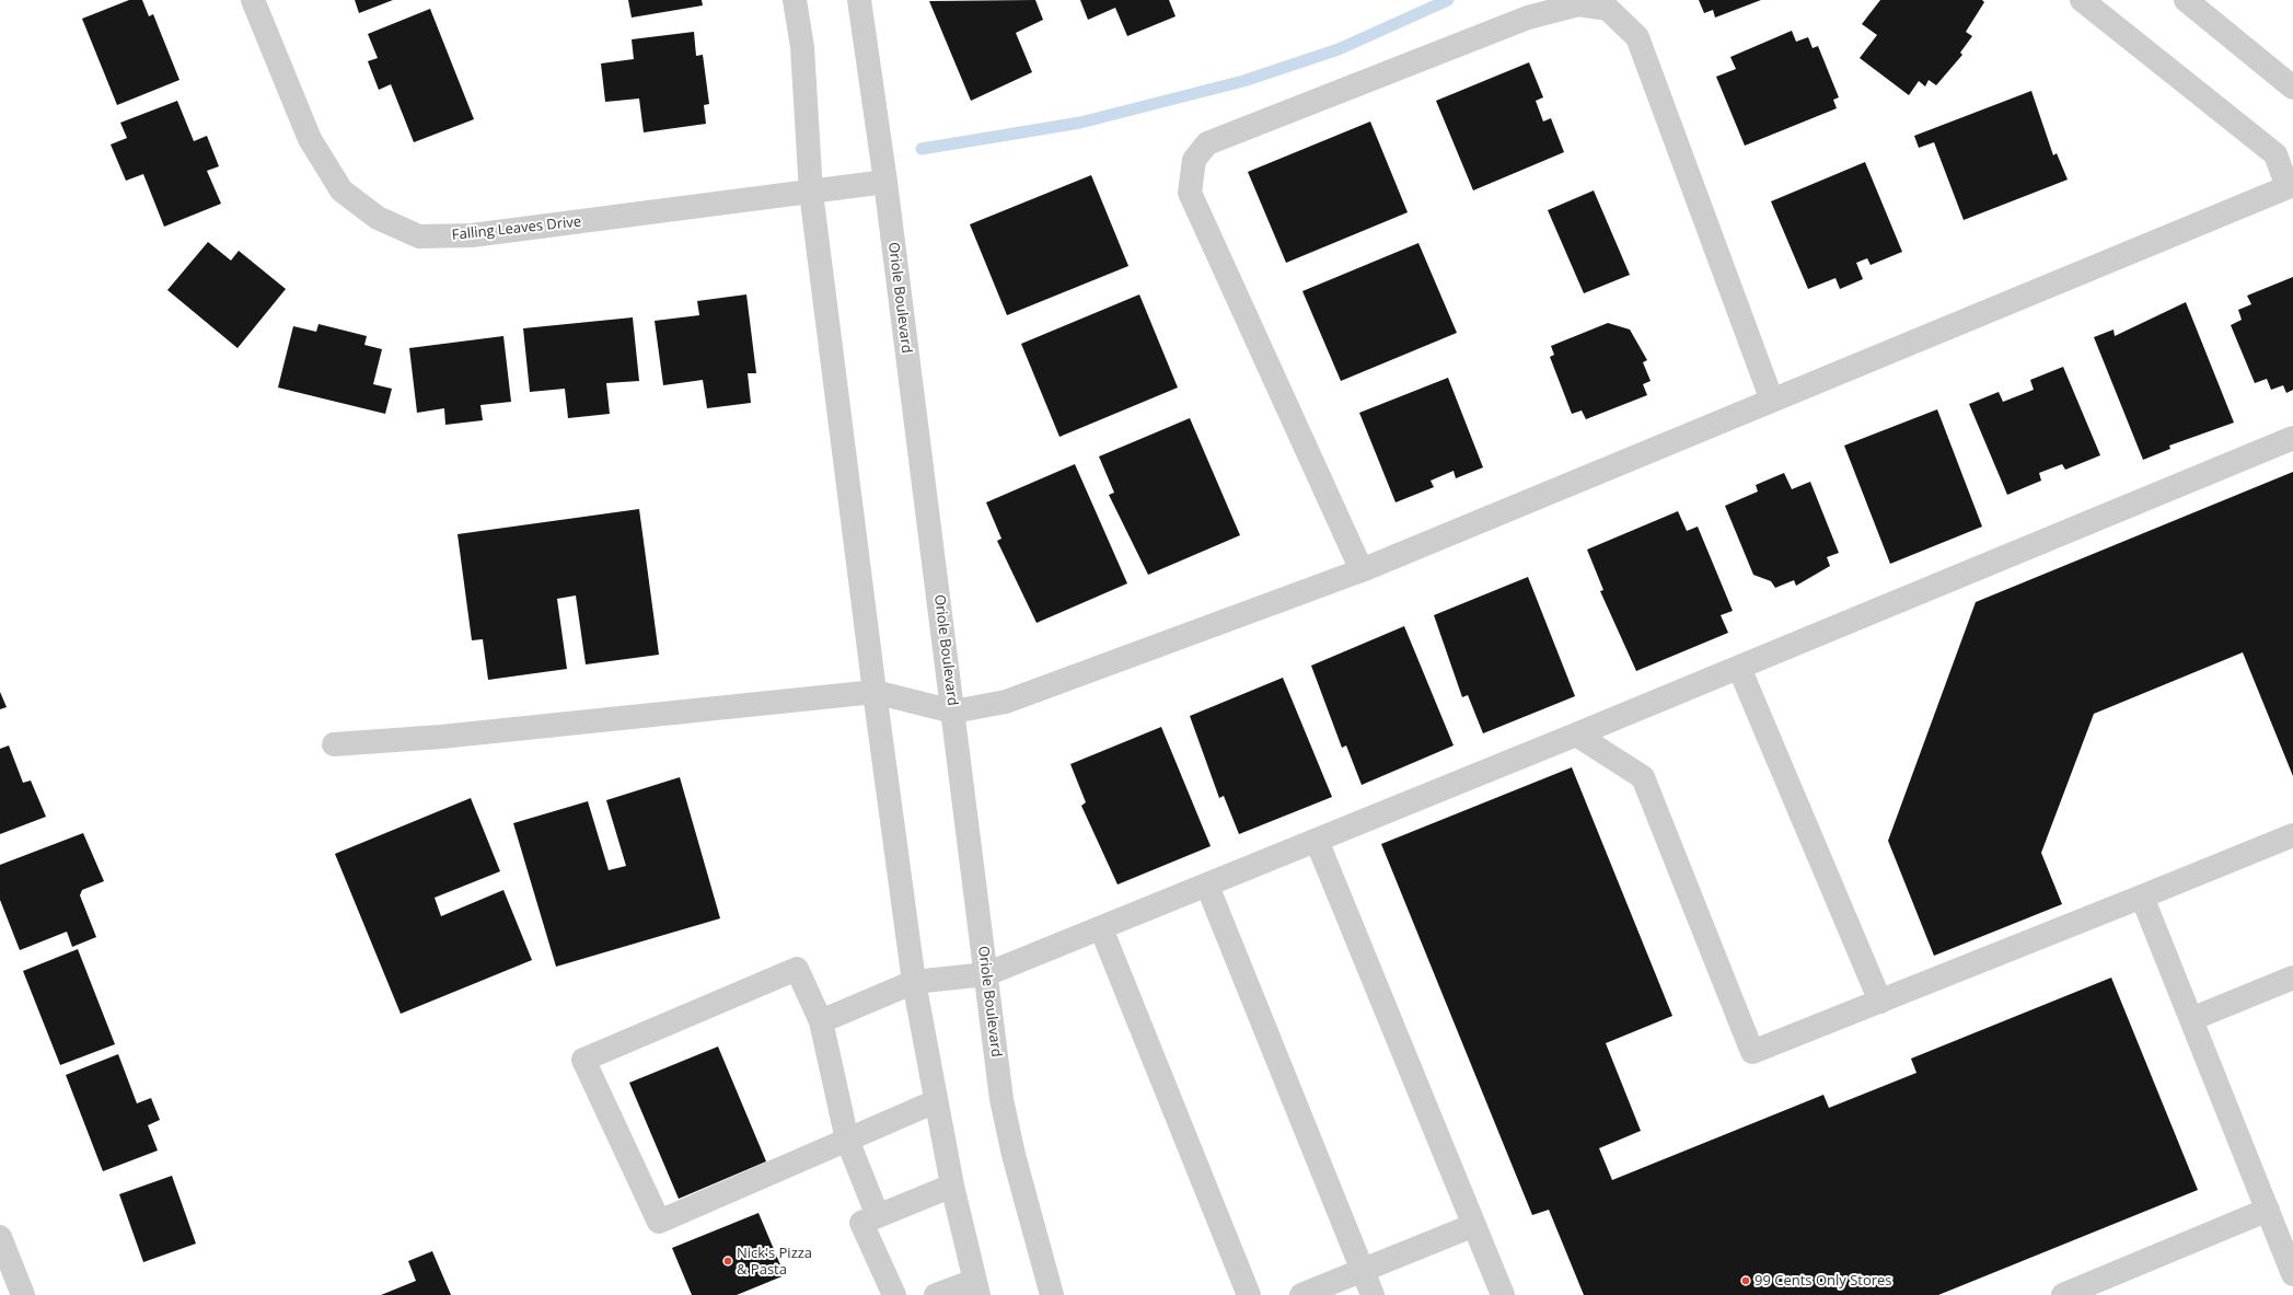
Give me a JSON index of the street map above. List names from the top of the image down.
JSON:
{
  "streets": {
    "street": ["Falling Leaves Drive", "Oriole Boulevard"]
  },
  "crossings": [
    ["Falling Leaves Drive", "Oriole Boulevard"]
  ],
  "places": ["Nick's Pizza & Pasta", "99 Cents Only Stores"]
}
